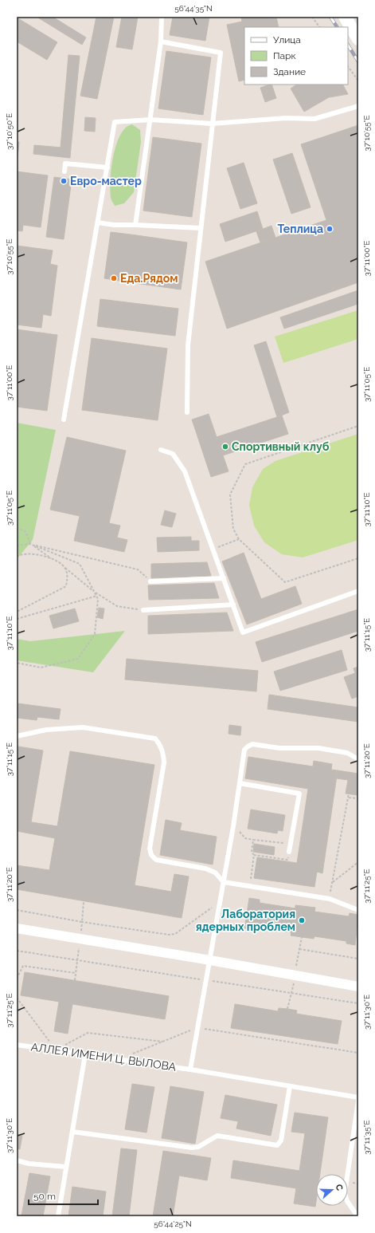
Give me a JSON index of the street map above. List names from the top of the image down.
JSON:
{
  "streets": {
    "lane": ["АЛЛЕЯ ИМЕНИ Ц. ВЫЛОВА"]
  },
  "places": [
    "Евро-мастер",
    "Теплица",
    "Еда.Рядом",
    "Спортивный клуб",
    "Лаборатория ядерных проблем"
  ],
  "legend": ["Улица", "Парк", "Здание"],
  "scale_bar": "50 m",
  "north": "right",
  "coordinates": [
    "56°44'35\"N",
    "37°10'50\"E",
    "37°10'55\"E",
    "37°11'00\"E",
    "37°11'05\"E",
    "37°11'10\"E",
    "37°11'15\"E",
    "37°11'20\"E",
    "37°11'25\"E",
    "37°11'30\"E",
    "37°11'35\"E",
    "56°44'25\"N"
  ]
}
